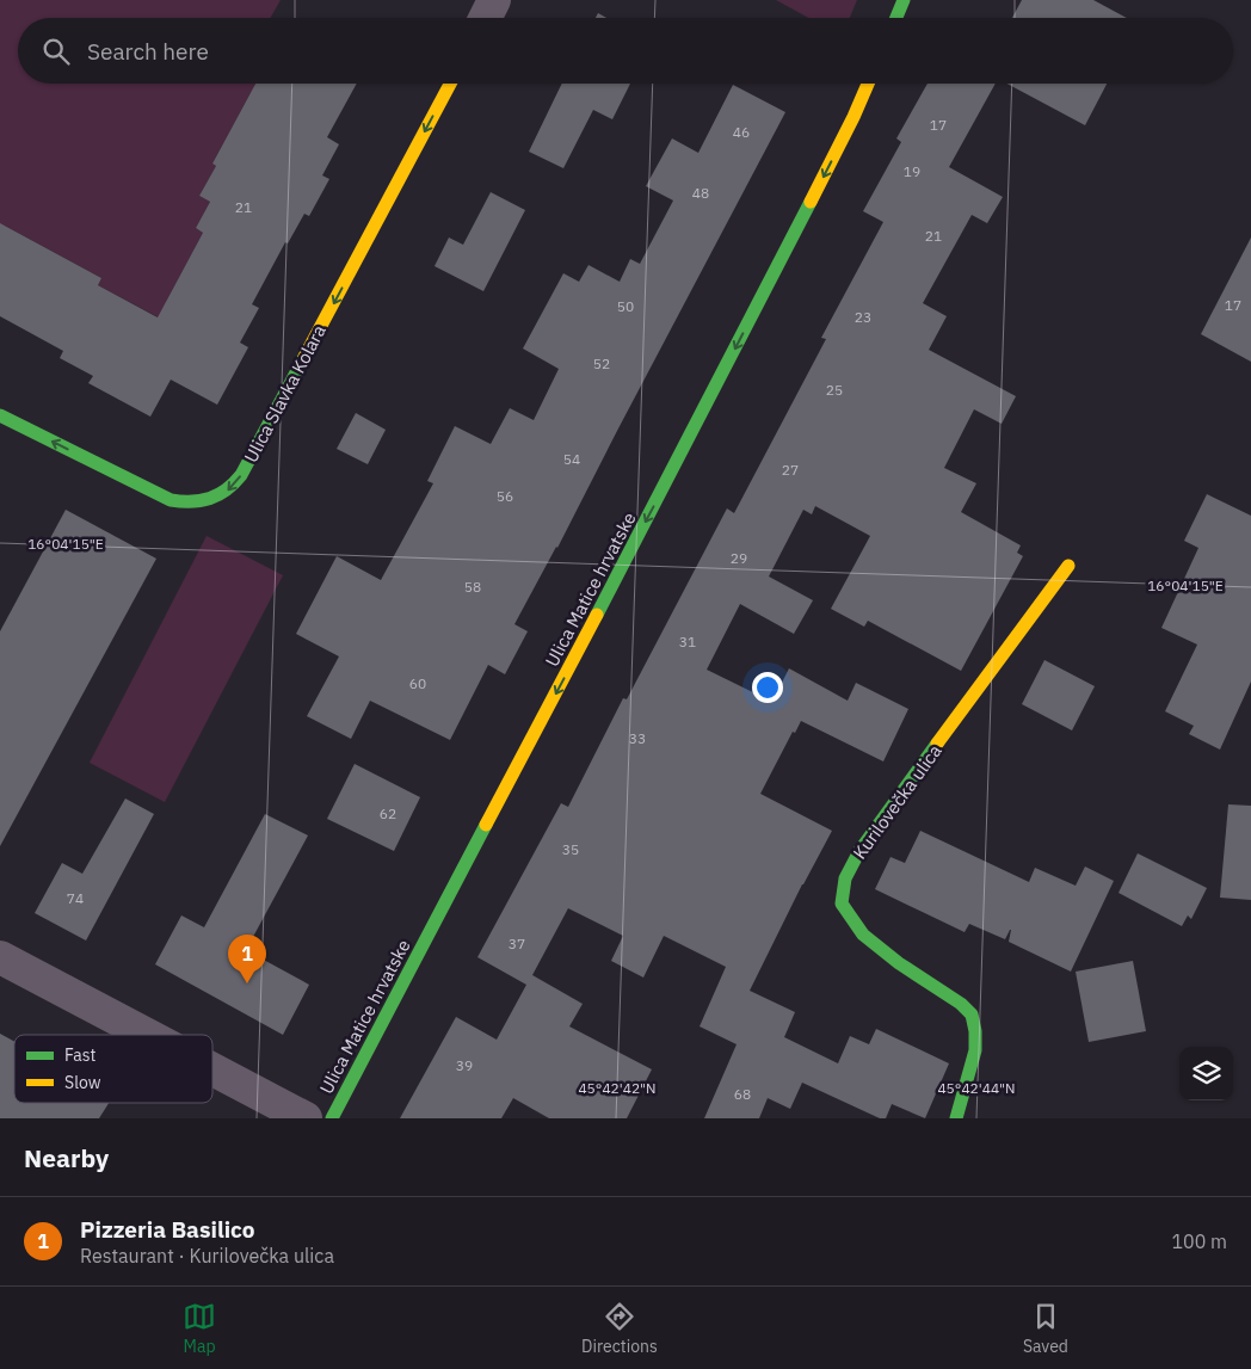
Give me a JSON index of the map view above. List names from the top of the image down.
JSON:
{
  "streets": {
    "street": ["Ulica Slavka Kolara", "Ulica Matice hrvatske", "Kurilovečka ulica"]
  },
  "one_way": ["Ulica Matice hrvatske"],
  "house_numbers": [
    "17",
    "46",
    "19",
    "48",
    "21",
    "21",
    "17",
    "50",
    "23",
    "52",
    "25",
    "54",
    "27",
    "56",
    "29",
    "58",
    "31",
    "60",
    "33",
    "62",
    "35",
    "74",
    "37",
    "39",
    "68"
  ],
  "legend": ["Fast", "Slow"],
  "page": {
    "search": "Search here",
    "pins": "1",
    "heading": "Nearby",
    "list": [
      {
        "mark": "1",
        "name": "Pizzeria Basilico",
        "note": "Restaurant · Kurilovečka ulica",
        "value": "100 m"
      }
    ],
    "nav": ["Map", "Directions", "Saved"]
  },
  "coordinates": ["16°04'15\"E", "45°42'42\"N", "45°42'44\"N"]
}
